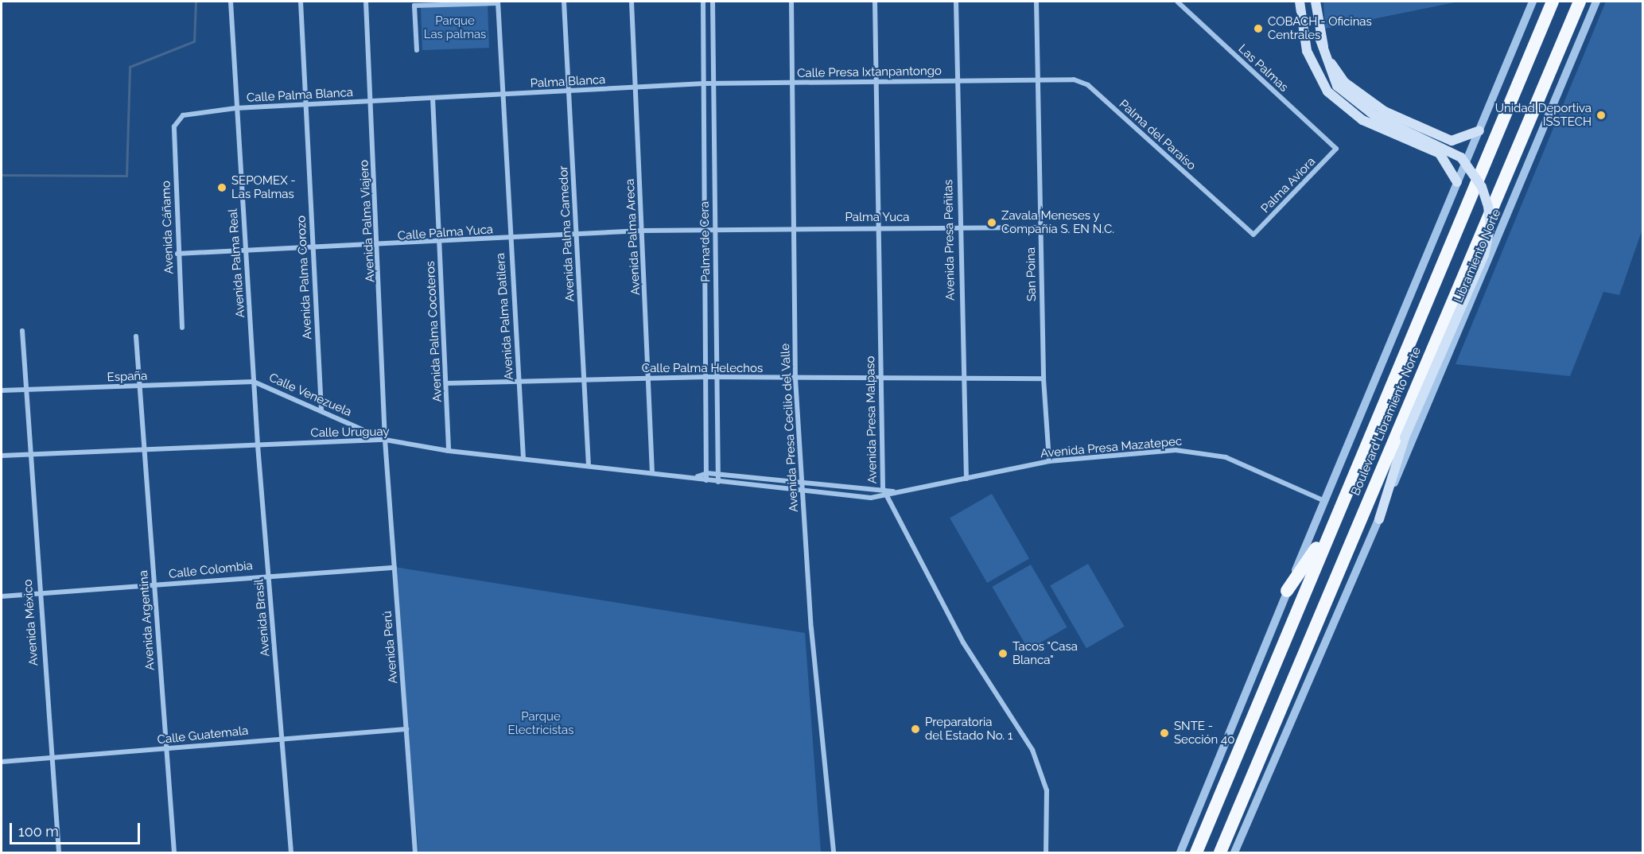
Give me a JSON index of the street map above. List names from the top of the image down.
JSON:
{
  "streets": {
    "highway": ["Boulevard Libramiento Norte"],
    "street": [
      "Las Palmas",
      "Calle Presa Ixtanpantongo",
      "Palma Blanca",
      "Calle Palma Blanca",
      "Palma del Paraíso",
      "Palma Aviora",
      "Palma Yuca",
      "Avenida Palma Viajero",
      "Avenida Cáñamo",
      "Calle Palma Yuca",
      "Avenida Palma Camedor",
      "Avenida Palma Areca",
      "Avenida Presa Peñitas",
      "Palma de Cera",
      "Libramiento Norte",
      "Avenida Palma Real",
      "San Poina",
      "Avenida Palma Corozo",
      "Avenida Palma Datilera",
      "Avenida Palma Cocoteros",
      "Calle Palma Helechos",
      "España",
      "Calle Venezuela",
      "Avenida Presa Malpaso",
      "Avenida Presa Cecilio del Valle",
      "Calle Uruguay",
      "Avenida Presa Mazatepec",
      "Calle Colombia",
      "Avenida Brasil",
      "Avenida Argentina",
      "Avenida México",
      "Avenida Perú",
      "Calle Guatemala"
    ]
  },
  "crossings": [
    ["Las Palmas", "Palma Aviora"],
    ["Calle Presa Ixtanpantongo", "Palma Blanca"],
    ["Calle Presa Ixtanpantongo", "Palma del Paraíso"],
    ["Calle Presa Ixtanpantongo", "Avenida Presa Peñitas"],
    ["Calle Presa Ixtanpantongo", "Palma de Cera"],
    ["Calle Presa Ixtanpantongo", "San Poina"],
    ["Calle Presa Ixtanpantongo", "Avenida Presa Malpaso"],
    ["Calle Presa Ixtanpantongo", "Avenida Presa Cecilio del Valle"],
    ["Palma Blanca", "Calle Palma Blanca"],
    ["Palma Blanca", "Avenida Palma Camedor"],
    ["Palma Blanca", "Avenida Palma Areca"],
    ["Palma Blanca", "Palma de Cera"],
    ["Palma Blanca", "Avenida Palma Datilera"],
    ["Palma Blanca", "Avenida Palma Cocoteros"],
    ["Calle Palma Blanca", "Avenida Palma Viajero"],
    ["Calle Palma Blanca", "Avenida Cáñamo"],
    ["Calle Palma Blanca", "Avenida Palma Real"],
    ["Calle Palma Blanca", "Avenida Palma Corozo"],
    ["Calle Palma Blanca", "Avenida Palma Cocoteros"],
    ["Palma del Paraíso", "Palma Aviora"],
    ["Palma del Paraíso", "San Poina"],
    ["Palma Yuca", "Calle Palma Yuca"],
    ["Palma Yuca", "Avenida Presa Peñitas"],
    ["Palma Yuca", "Palma de Cera"],
    ["Palma Yuca", "San Poina"],
    ["Palma Yuca", "Avenida Presa Malpaso"],
    ["Palma Yuca", "Avenida Presa Cecilio del Valle"],
    ["Avenida Palma Viajero", "Calle Palma Yuca"],
    ["Avenida Palma Viajero", "Calle Venezuela"],
    ["Avenida Palma Viajero", "Calle Uruguay"],
    ["Avenida Palma Viajero", "Avenida Perú"],
    ["Avenida Cáñamo", "Calle Palma Yuca"],
    ["Calle Palma Yuca", "Avenida Palma Camedor"],
    ["Calle Palma Yuca", "Avenida Palma Areca"],
    ["Calle Palma Yuca", "Palma de Cera"],
    ["Calle Palma Yuca", "Avenida Palma Real"],
    ["Calle Palma Yuca", "Avenida Palma Corozo"],
    ["Calle Palma Yuca", "Avenida Palma Datilera"],
    ["Calle Palma Yuca", "Avenida Palma Cocoteros"],
    ["Avenida Palma Camedor", "Calle Palma Helechos"],
    ["Avenida Palma Camedor", "Calle Uruguay"],
    ["Avenida Palma Areca", "Calle Palma Helechos"],
    ["Avenida Palma Areca", "Calle Uruguay"],
    ["Avenida Presa Peñitas", "Calle Palma Helechos"],
    ["Avenida Presa Peñitas", "Avenida Presa Mazatepec"],
    ["Palma de Cera", "Calle Palma Helechos"],
    ["Palma de Cera", "Calle Uruguay"],
    ["Palma de Cera", "Avenida Presa Mazatepec"],
    ["Avenida Palma Real", "España"],
    ["Avenida Palma Real", "Calle Venezuela"],
    ["Avenida Palma Real", "Avenida Brasil"],
    ["San Poina", "Calle Palma Helechos"],
    ["San Poina", "Avenida Presa Mazatepec"],
    ["Avenida Palma Corozo", "Calle Venezuela"],
    ["Avenida Palma Datilera", "Calle Palma Helechos"],
    ["Avenida Palma Datilera", "Calle Uruguay"],
    ["Avenida Palma Cocoteros", "Calle Palma Helechos"],
    ["Avenida Palma Cocoteros", "Calle Uruguay"],
    ["Calle Palma Helechos", "Avenida Presa Malpaso"],
    ["Calle Palma Helechos", "Avenida Presa Cecilio del Valle"],
    ["España", "Calle Venezuela"],
    ["España", "Avenida Brasil"],
    ["España", "Avenida Argentina"],
    ["España", "Avenida México"],
    ["Calle Venezuela", "Calle Uruguay"],
    ["Calle Venezuela", "Avenida Brasil"],
    ["Calle Venezuela", "Avenida Perú"],
    ["Avenida Presa Malpaso", "Avenida Presa Mazatepec"],
    ["Avenida Presa Cecilio del Valle", "Avenida Presa Mazatepec"],
    ["Calle Uruguay", "Avenida Presa Mazatepec"],
    ["Calle Uruguay", "Avenida Brasil"],
    ["Calle Uruguay", "Avenida Argentina"],
    ["Calle Uruguay", "Avenida México"],
    ["Calle Uruguay", "Avenida Perú"],
    ["Calle Colombia", "Avenida Brasil"],
    ["Calle Colombia", "Avenida Argentina"],
    ["Calle Colombia", "Avenida México"],
    ["Calle Colombia", "Avenida Perú"],
    ["Avenida Brasil", "Calle Guatemala"],
    ["Avenida Argentina", "Calle Guatemala"],
    ["Avenida México", "Calle Guatemala"],
    ["Avenida Perú", "Calle Guatemala"]
  ],
  "parks": ["Parque Las palmas", "Parque Electricistas"],
  "places": [
    "COBACH - Oficinas Centrales",
    "Unidad Deportiva ISSTECH",
    "SEPOMEX - Las Palmas",
    "Zavala Meneses y Compañía S. EN N.C.",
    "Tacos \"Casa Blanca\"",
    "Preparatoria del Estado No. 1",
    "SNTE - Sección 40"
  ],
  "scale_bar": "100 m"
}
